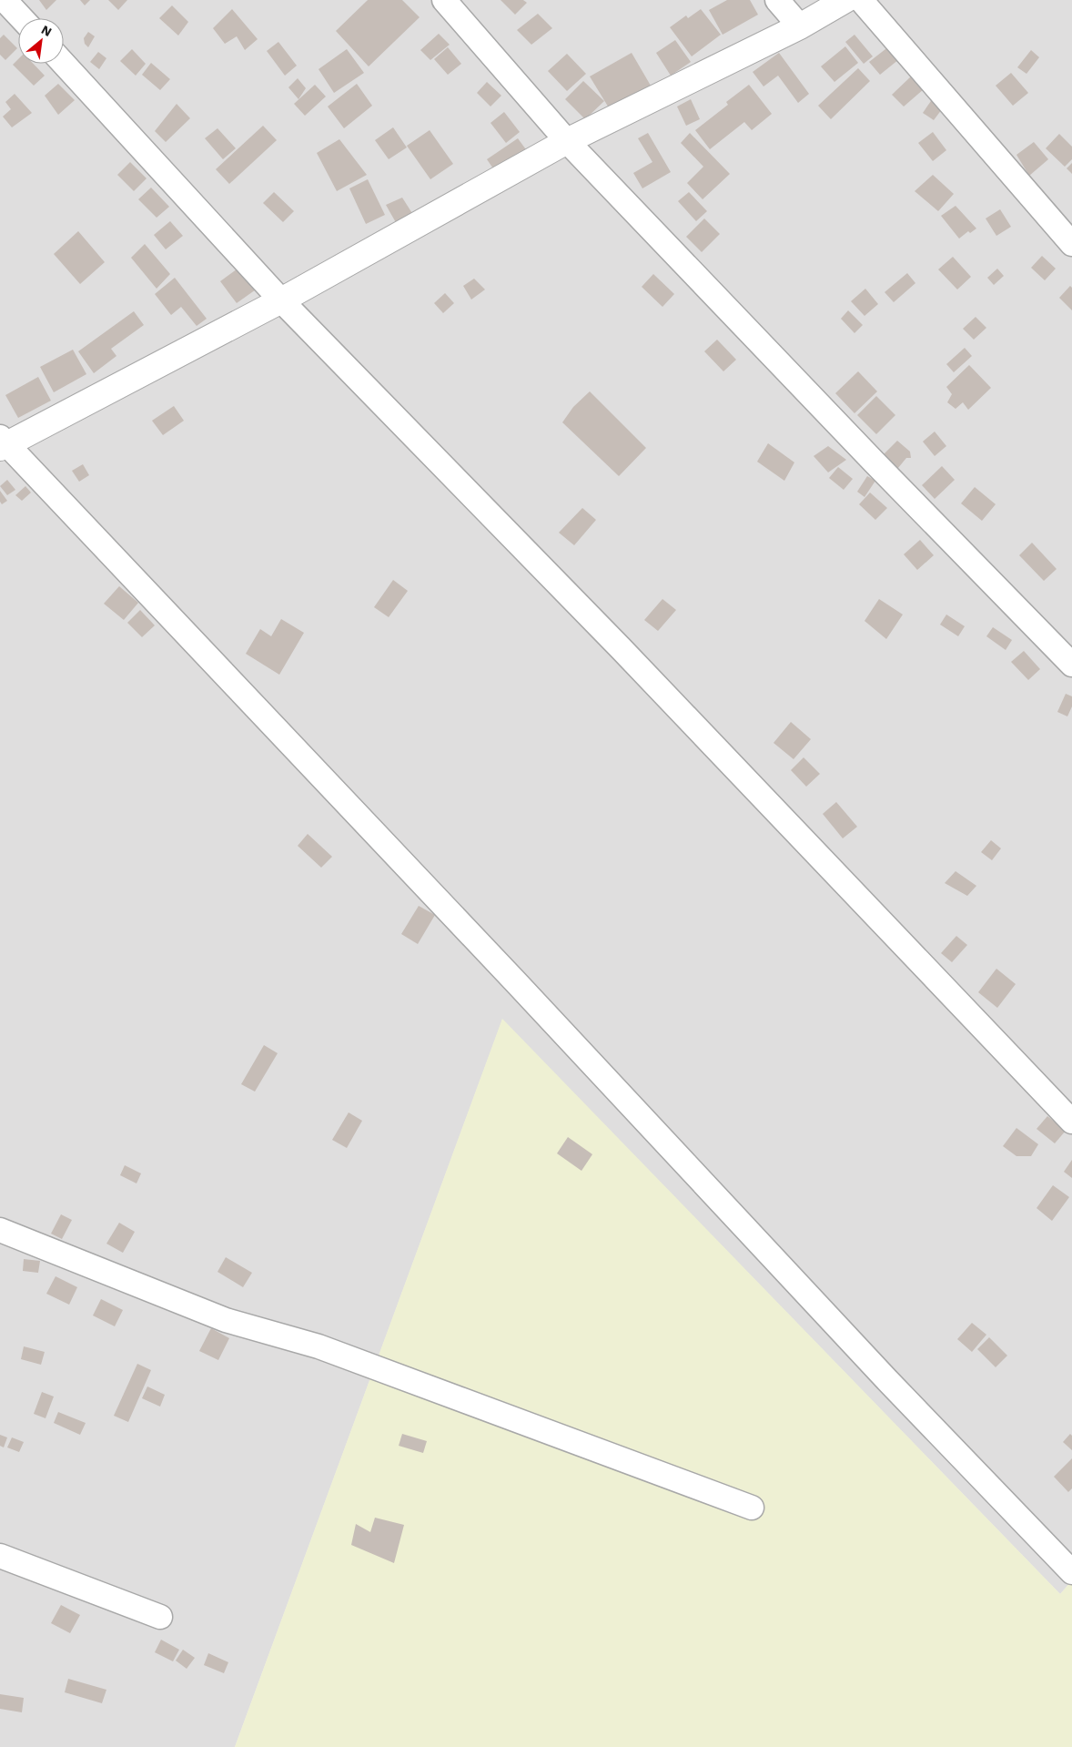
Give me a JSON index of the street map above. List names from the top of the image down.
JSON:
{
  "north": "top right"
}
